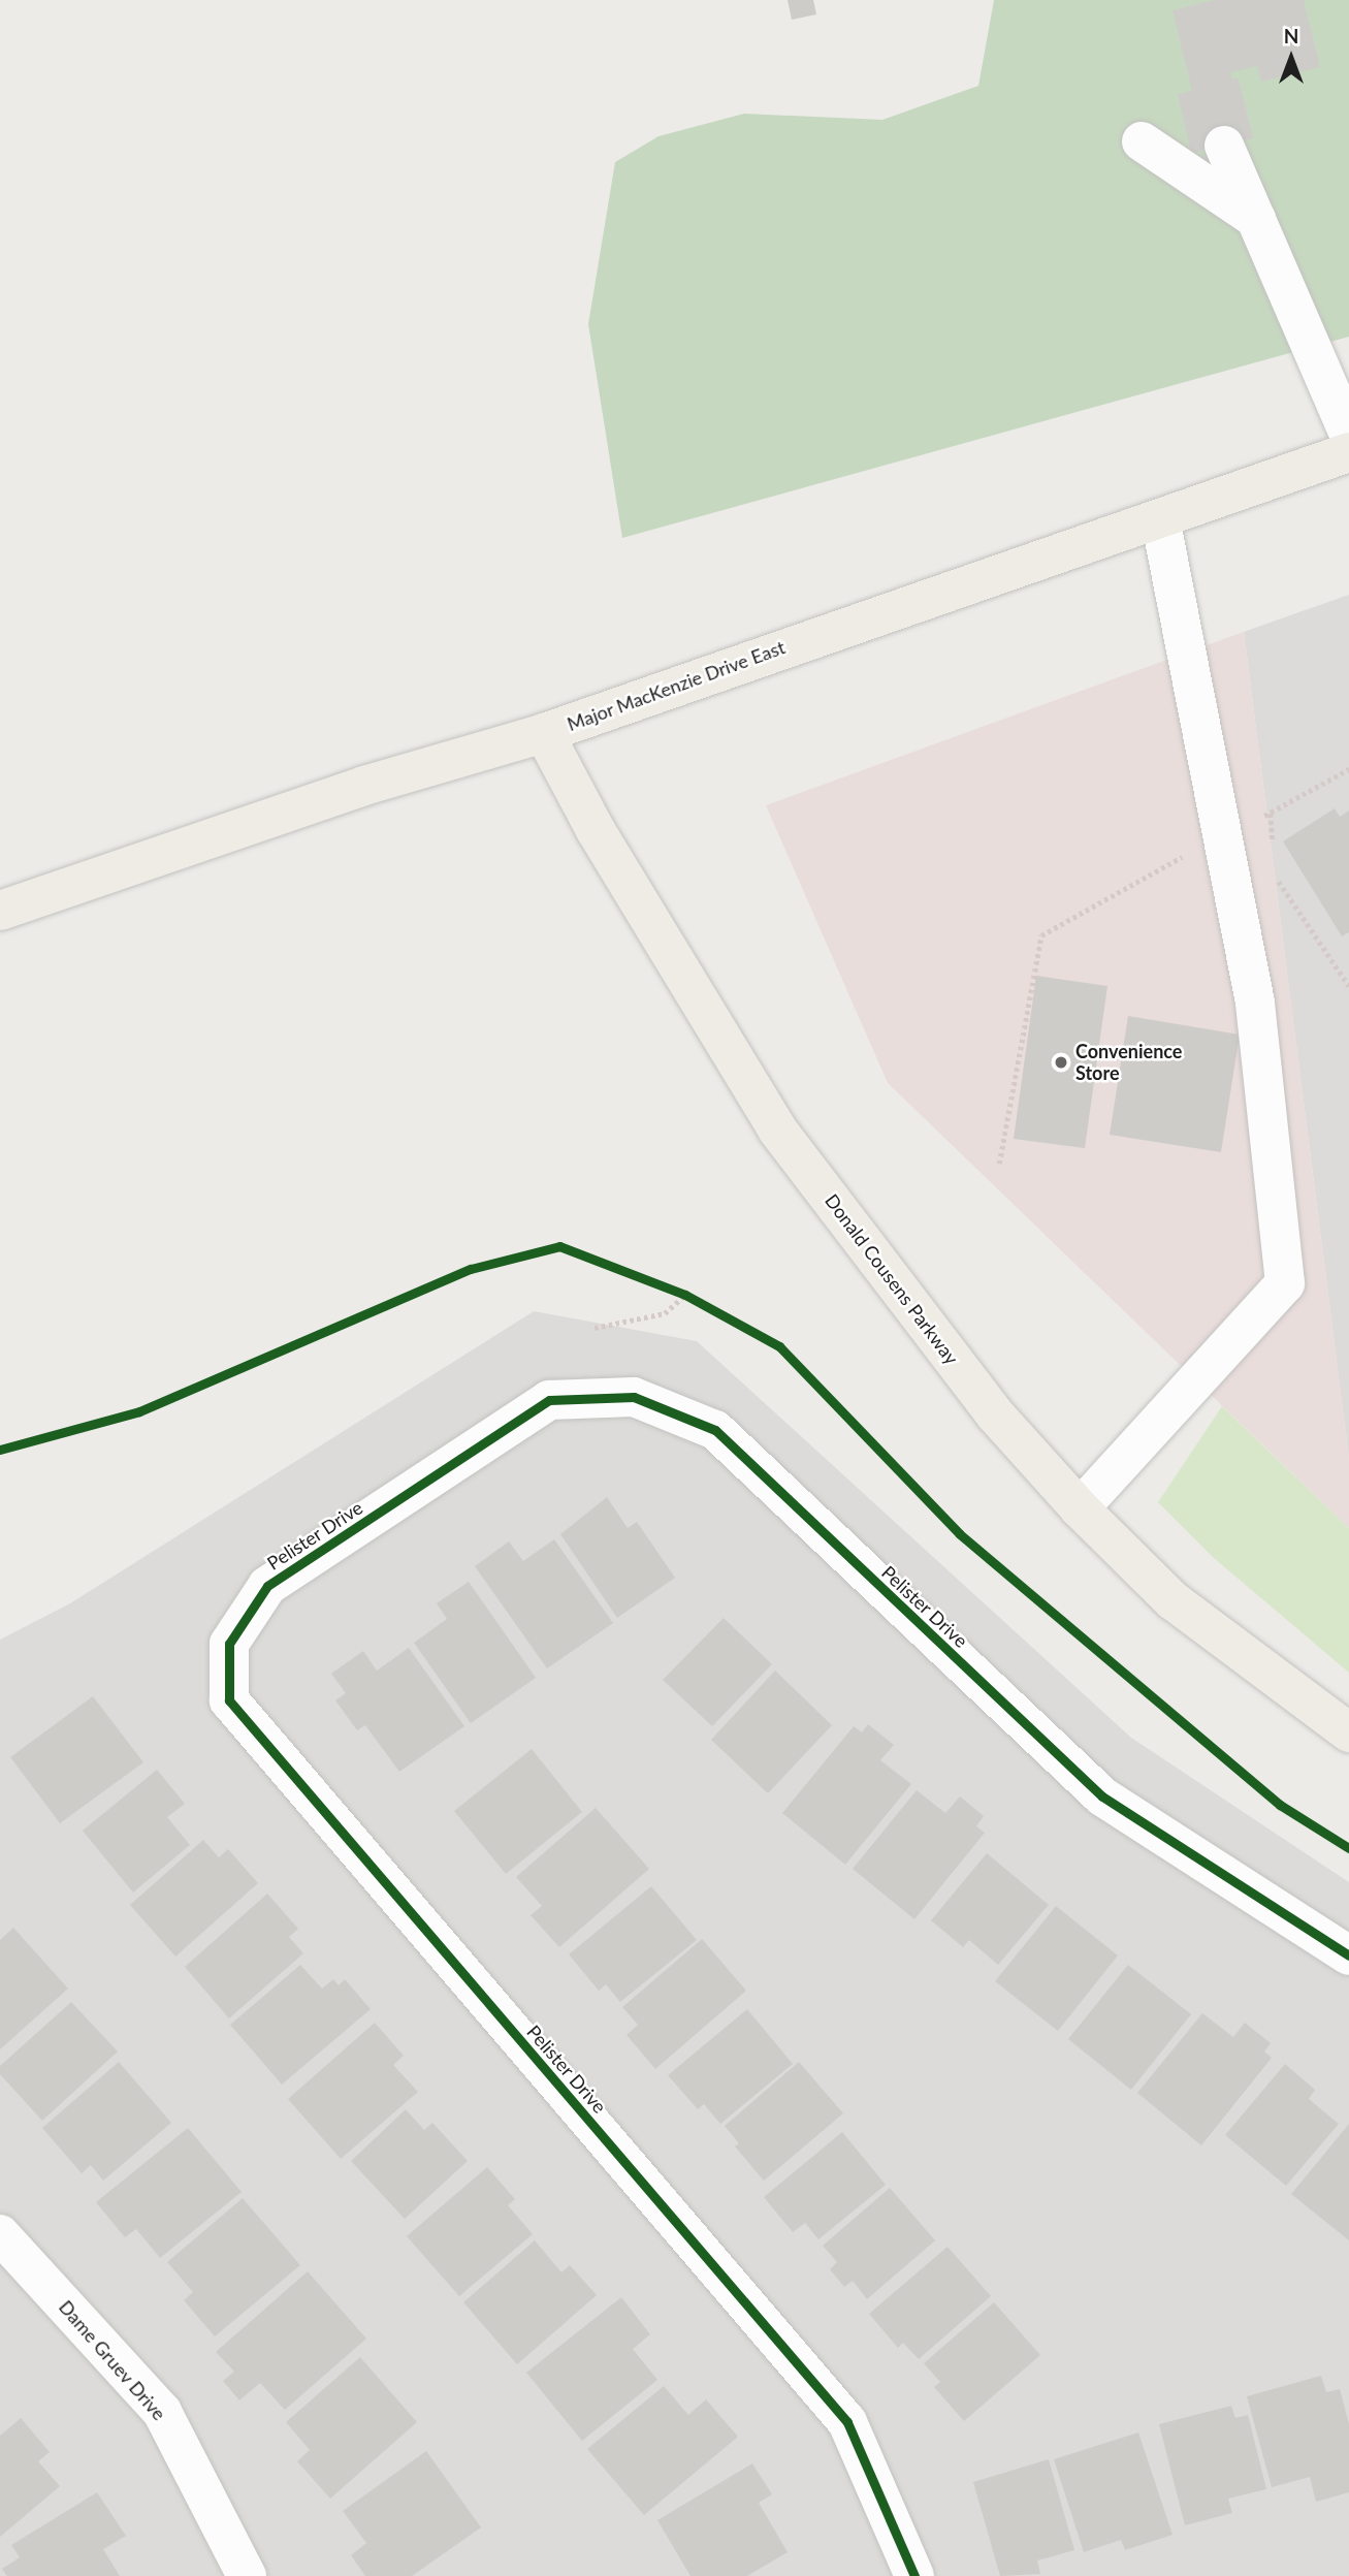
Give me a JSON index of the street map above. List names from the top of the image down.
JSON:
{
  "streets": {
    "main road": ["Major MacKenzie Drive East", "Donald Cousens Parkway"],
    "street": ["Pelister Drive", "Dame Gruev Drive"]
  },
  "crossings": [
    ["Major MacKenzie Drive East", "Donald Cousens Parkway"]
  ],
  "places": ["Convenience Store"],
  "north": "top"
}
